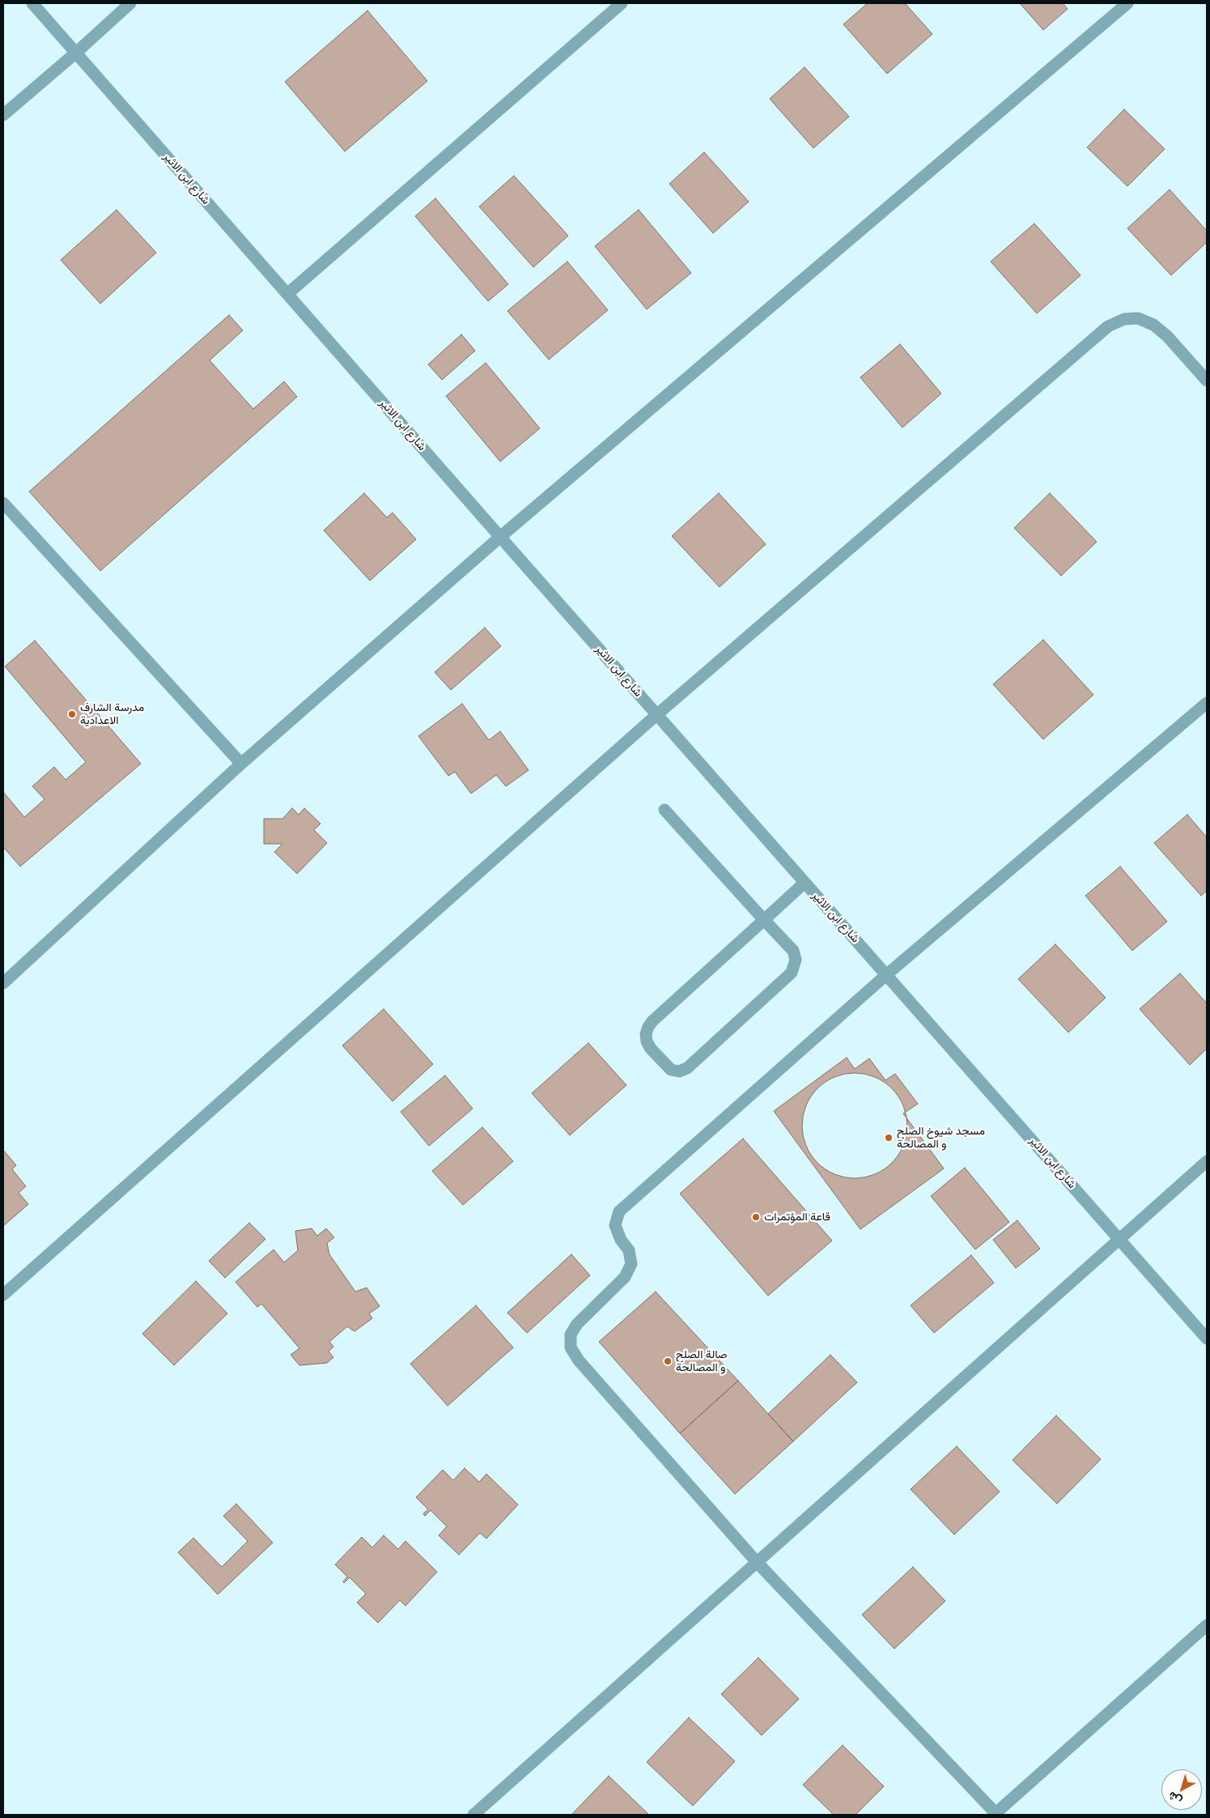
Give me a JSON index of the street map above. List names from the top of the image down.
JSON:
{
  "streets": {
    "street": ["شارع ابن الاثير"]
  },
  "places": [
    "مدرسة الشارف الاعدادية",
    "مسجد شيوخ الصلح و المصالحة",
    "قاعة المؤتمرات",
    "صالة الصلح و المصالحة"
  ],
  "north": "bottom left"
}
